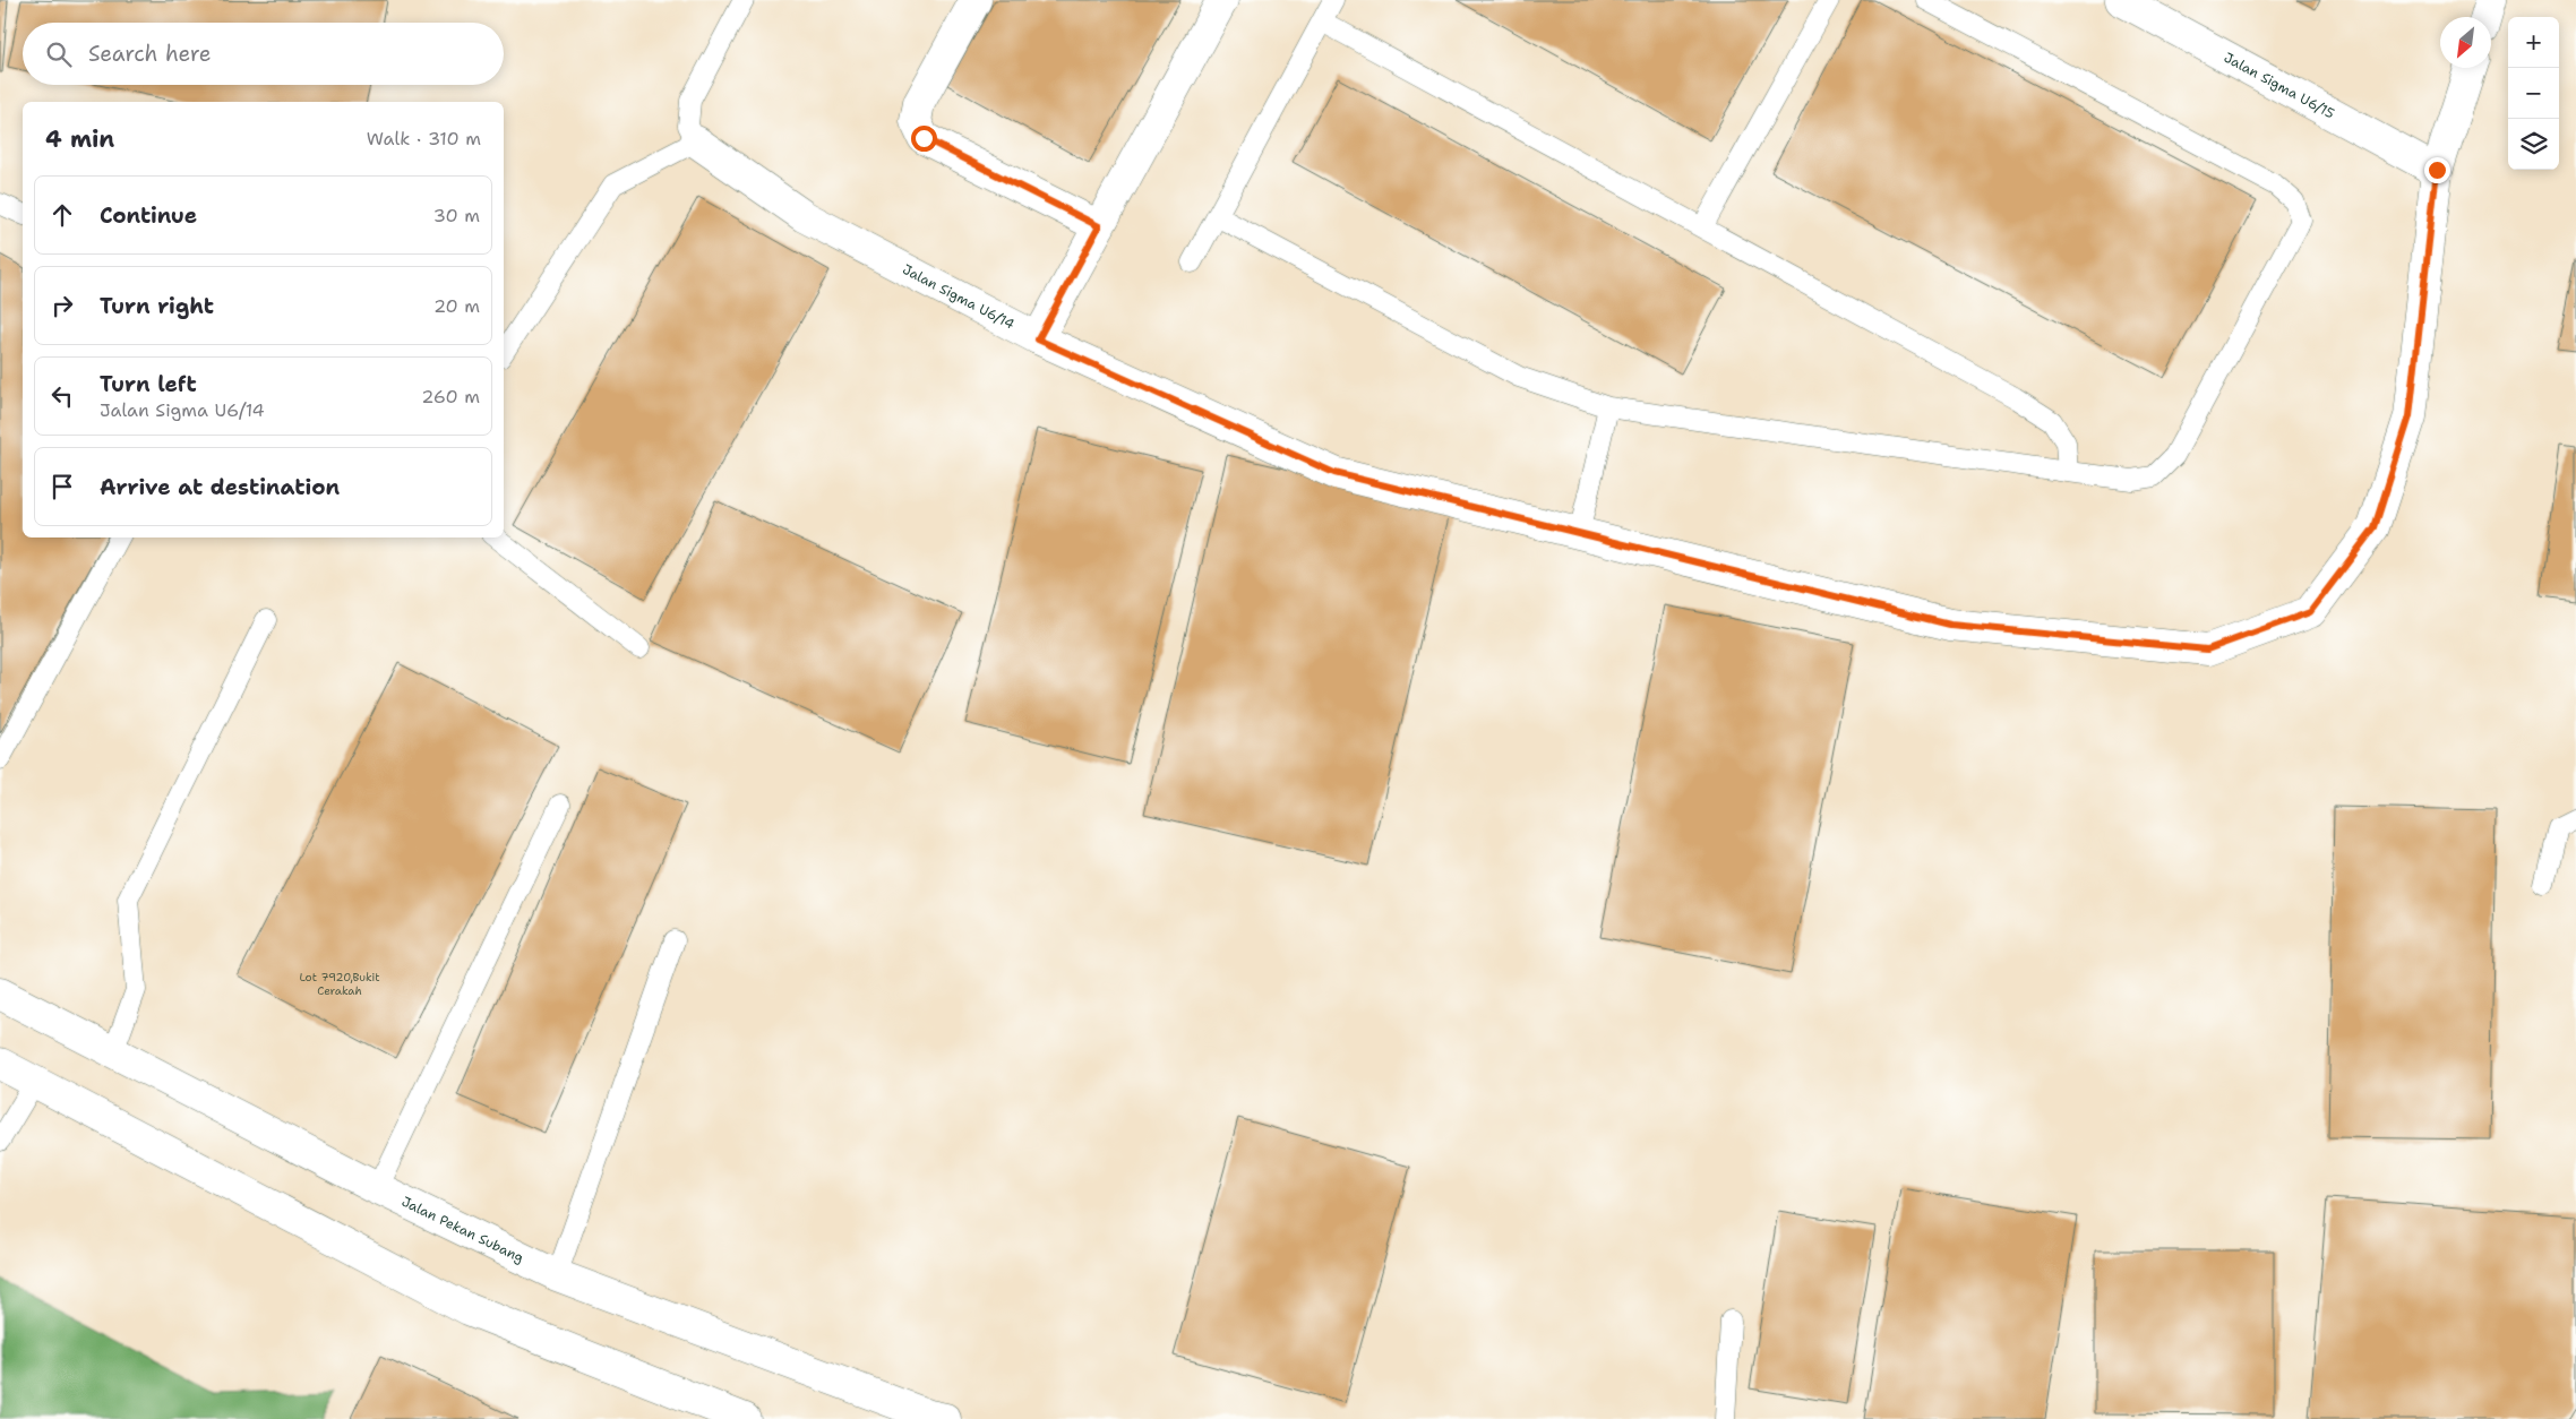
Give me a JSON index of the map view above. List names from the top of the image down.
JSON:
{
  "streets": {
    "street": ["Jalan Sigma U6/15", "Jalan Sigma U6/14", "Jalan Pekan Subang"]
  },
  "crossings": [
    ["Jalan Sigma U6/15", "Jalan Sigma U6/14"]
  ],
  "house_numbers": ["Lot 7920,Bukit Cerakah"],
  "north": "bottom left",
  "page": {
    "map_buttons": ["+", "−"],
    "search": "Search here",
    "heading": ["4 min", "Walk · 310 m"],
    "list": [
      ["Continue", "30 m"],
      ["Turn right", "20 m"],
      ["Turn left", "Jalan Sigma U6/14", "260 m"],
      "Arrive at destination"
    ]
  }
}
